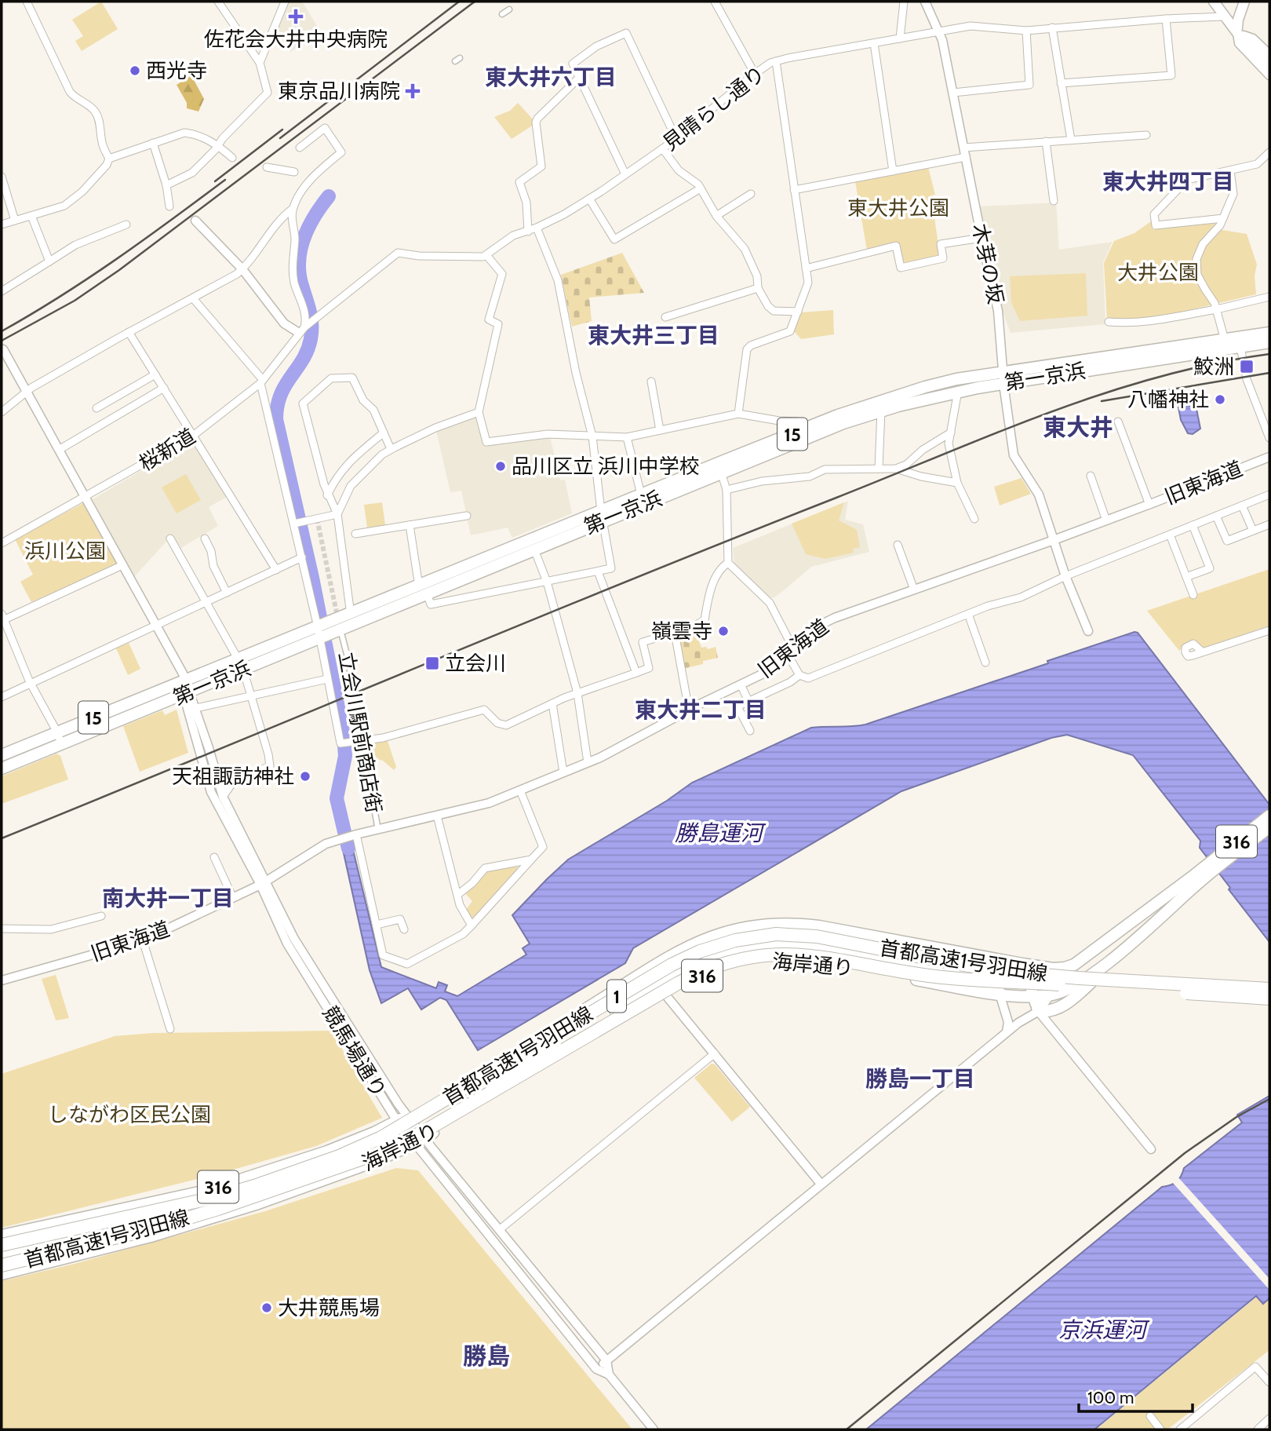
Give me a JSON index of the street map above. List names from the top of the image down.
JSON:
{
  "streets": {
    "highway": ["首都高速1号羽田線", "1"],
    "main road": [
      "第一京浜",
      "15",
      "316",
      "海岸通り"
    ],
    "street": [
      "見晴らし通り",
      "木芽の坂",
      "桜新道",
      "旧東海道",
      "立会川駅前商店街",
      "競馬場通り"
    ]
  },
  "crossings": [
    ["見晴らし通り", "木芽の坂"],
    ["見晴らし通り", "桜新道"],
    ["木芽の坂", "第一京浜"],
    ["木芽の坂", "旧東海道"],
    ["第一京浜", "立会川駅前商店街"],
    ["第一京浜", "競馬場通り"],
    ["旧東海道", "立会川駅前商店街"],
    ["旧東海道", "競馬場通り"],
    ["海岸通り", "競馬場通り"]
  ],
  "districts": [
    "東大井六丁目",
    "東大井四丁目",
    "東大井三丁目",
    "東大井",
    "東大井二丁目",
    "南大井一丁目",
    "勝島一丁目",
    "勝島"
  ],
  "water": ["勝島運河", "京浜運河"],
  "parks": [
    "東大井公園",
    "大井公園",
    "浜川公園",
    "しながわ区民公園"
  ],
  "places": {
    "health": ["佐花会大井中央病院", "東京品川病院"],
    "other": [
      "西光寺",
      "八幡神社",
      "品川区立 浜川中学校",
      "嶺雲寺",
      "天祖諏訪神社",
      "大井競馬場"
    ],
    "transit": ["鮫洲", "立会川"]
  },
  "scale_bar": "100 m"
}
